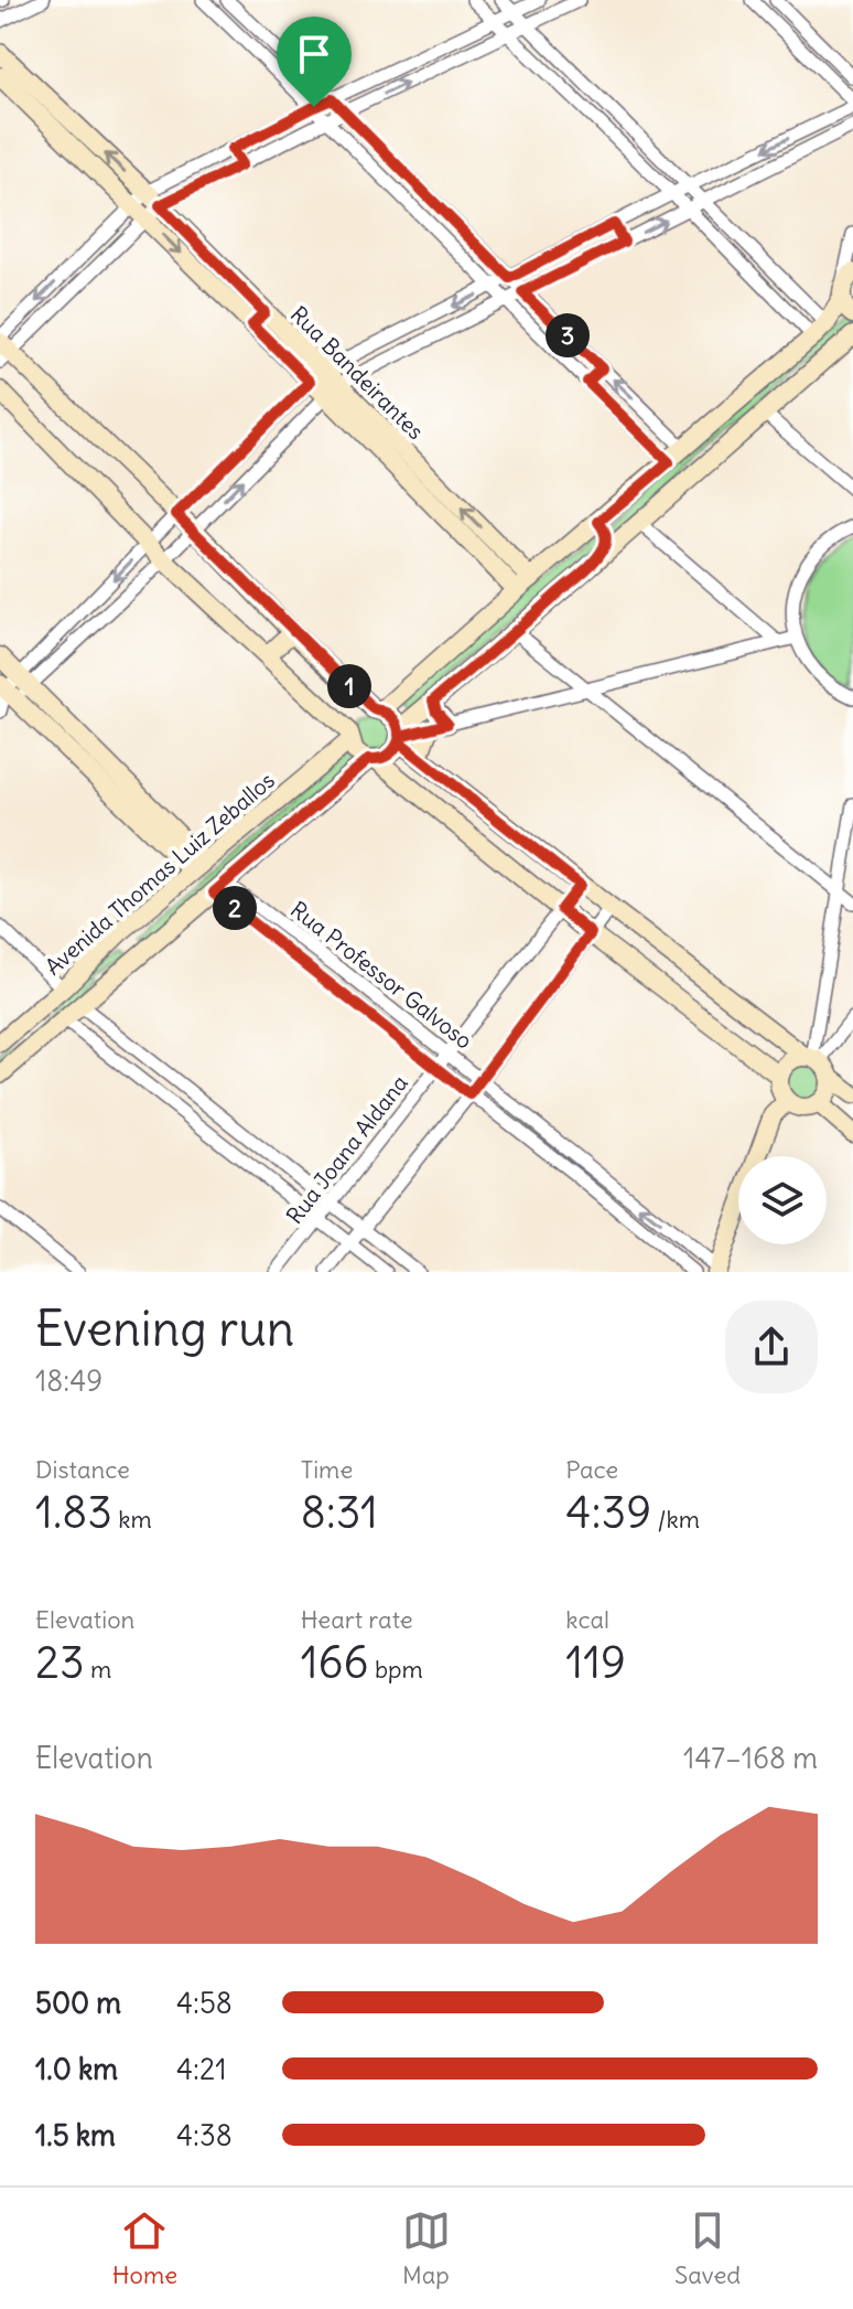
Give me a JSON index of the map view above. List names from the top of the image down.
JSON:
{
  "streets": {
    "street": [
      "Rua Bandeirantes",
      "Avenida Thomas Luiz Zeballos",
      "Rua Professor Galvoso",
      "Rua Joana Aldana"
    ]
  },
  "crossings": [
    ["Rua Bandeirantes", "Avenida Thomas Luiz Zeballos"],
    ["Avenida Thomas Luiz Zeballos", "Rua Professor Galvoso"],
    ["Rua Professor Galvoso", "Rua Joana Aldana"]
  ],
  "page": {
    "pins": ["3", "1", "2"],
    "heading": ["Evening run", "18:49"],
    "stats": [
      ["Distance", "1.83 km"],
      ["Time", "8:31"],
      ["Pace", "4:39 /km"],
      ["Elevation", "23 m"],
      ["Heart rate", "166 bpm"],
      ["kcal", "119"]
    ],
    "chart": ["Elevation", "147–168 m"],
    "list": [
      {
        "name": "500 m",
        "note": "4:58"
      },
      {
        "name": "1.0 km",
        "note": "4:21"
      },
      {
        "name": "1.5 km",
        "note": "4:38"
      }
    ],
    "tabs": ["Home", "Map", "Saved"]
  }
}
